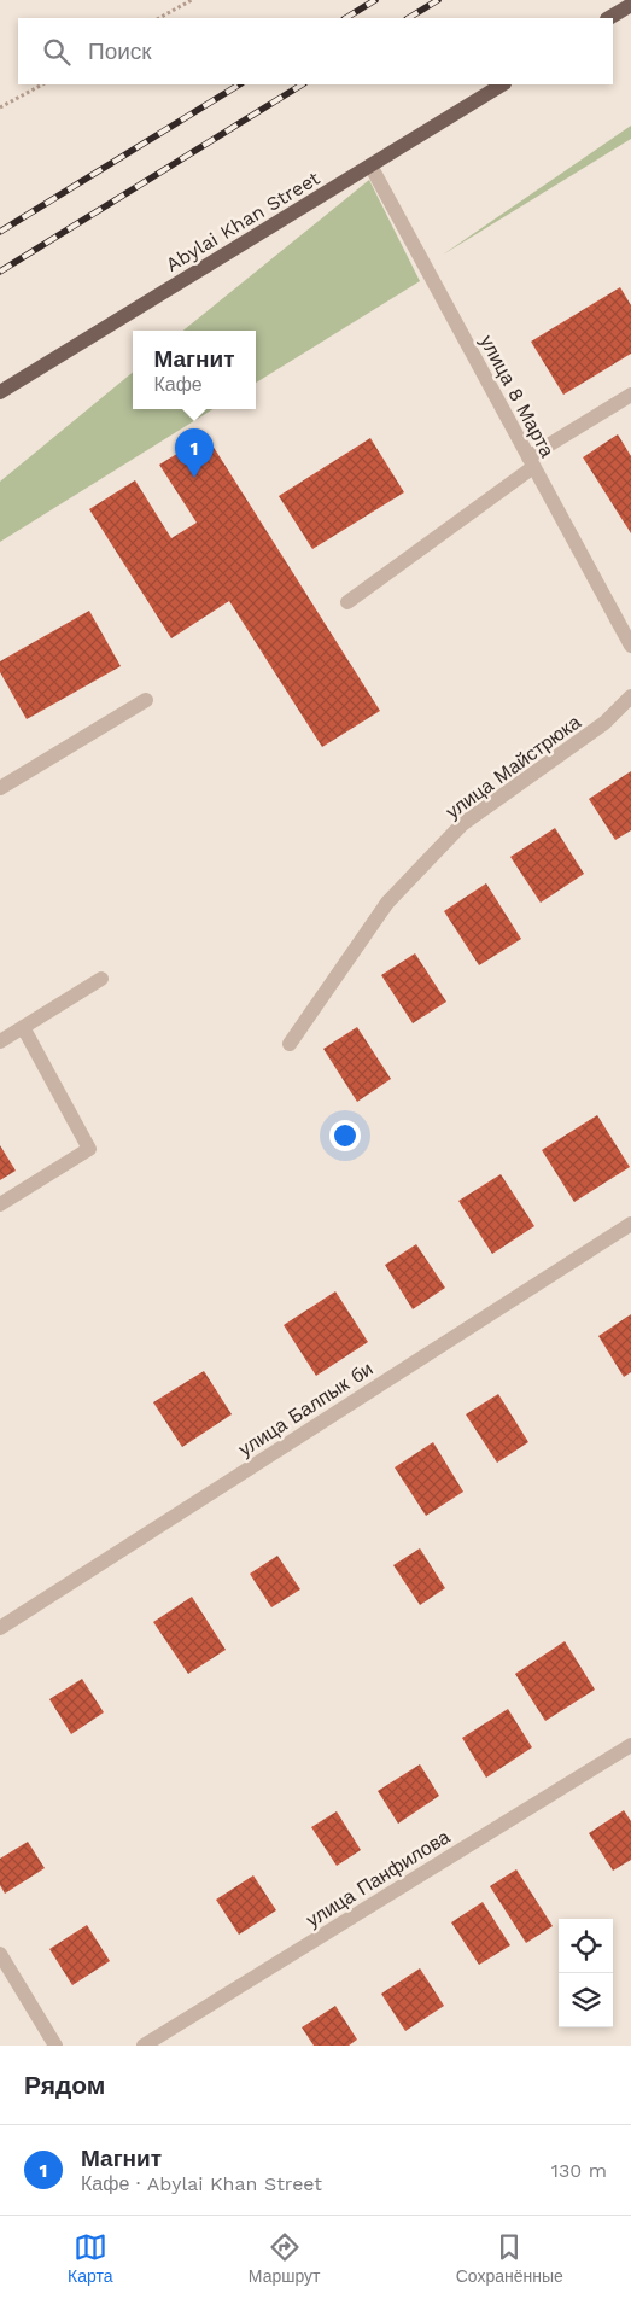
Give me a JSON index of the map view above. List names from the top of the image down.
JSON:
{
  "streets": {
    "main road": ["Abylai Khan Street"],
    "street": [
      "улица 8 Марта",
      "улица Майстрюка",
      "улица Балпык би",
      "улица Панфилова"
    ]
  },
  "crossings": [
    ["Abylai Khan Street", "улица 8 Марта"]
  ],
  "page": {
    "search": "Поиск",
    "popup": ["Магнит", "Кафе"],
    "pins": "1",
    "heading": "Рядом",
    "list": [
      {
        "mark": "1",
        "name": "Магнит",
        "note": "Кафе · Abylai Khan Street",
        "value": "130 m"
      }
    ],
    "nav": ["Карта", "Маршрут", "Сохранённые"]
  }
}
